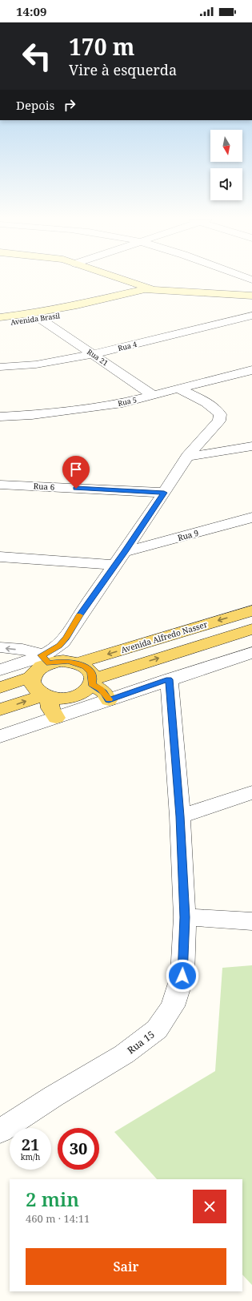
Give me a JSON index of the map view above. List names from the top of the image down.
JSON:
{
  "streets": {
    "main road": ["Avenida Alfredo Nasser"],
    "street": [
      "Avenida Brasil",
      "Rua 4",
      "Rua 21",
      "Rua 5",
      "Rua 6",
      "Rua 9",
      "Rua 15"
    ]
  },
  "crossings": [
    ["Avenida Brasil", "Rua 21"],
    ["Rua 4", "Rua 21"],
    ["Rua 21", "Rua 5"]
  ],
  "north": "bottom",
  "page": {
    "status": "14:09",
    "turn": ["170 m", "Vire à esquerda"],
    "then": "Depois",
    "speed": "21 km/h",
    "limit": "30",
    "heading": ["2 min", "460 m · 14:11"],
    "buttons": "Sair"
  }
}
